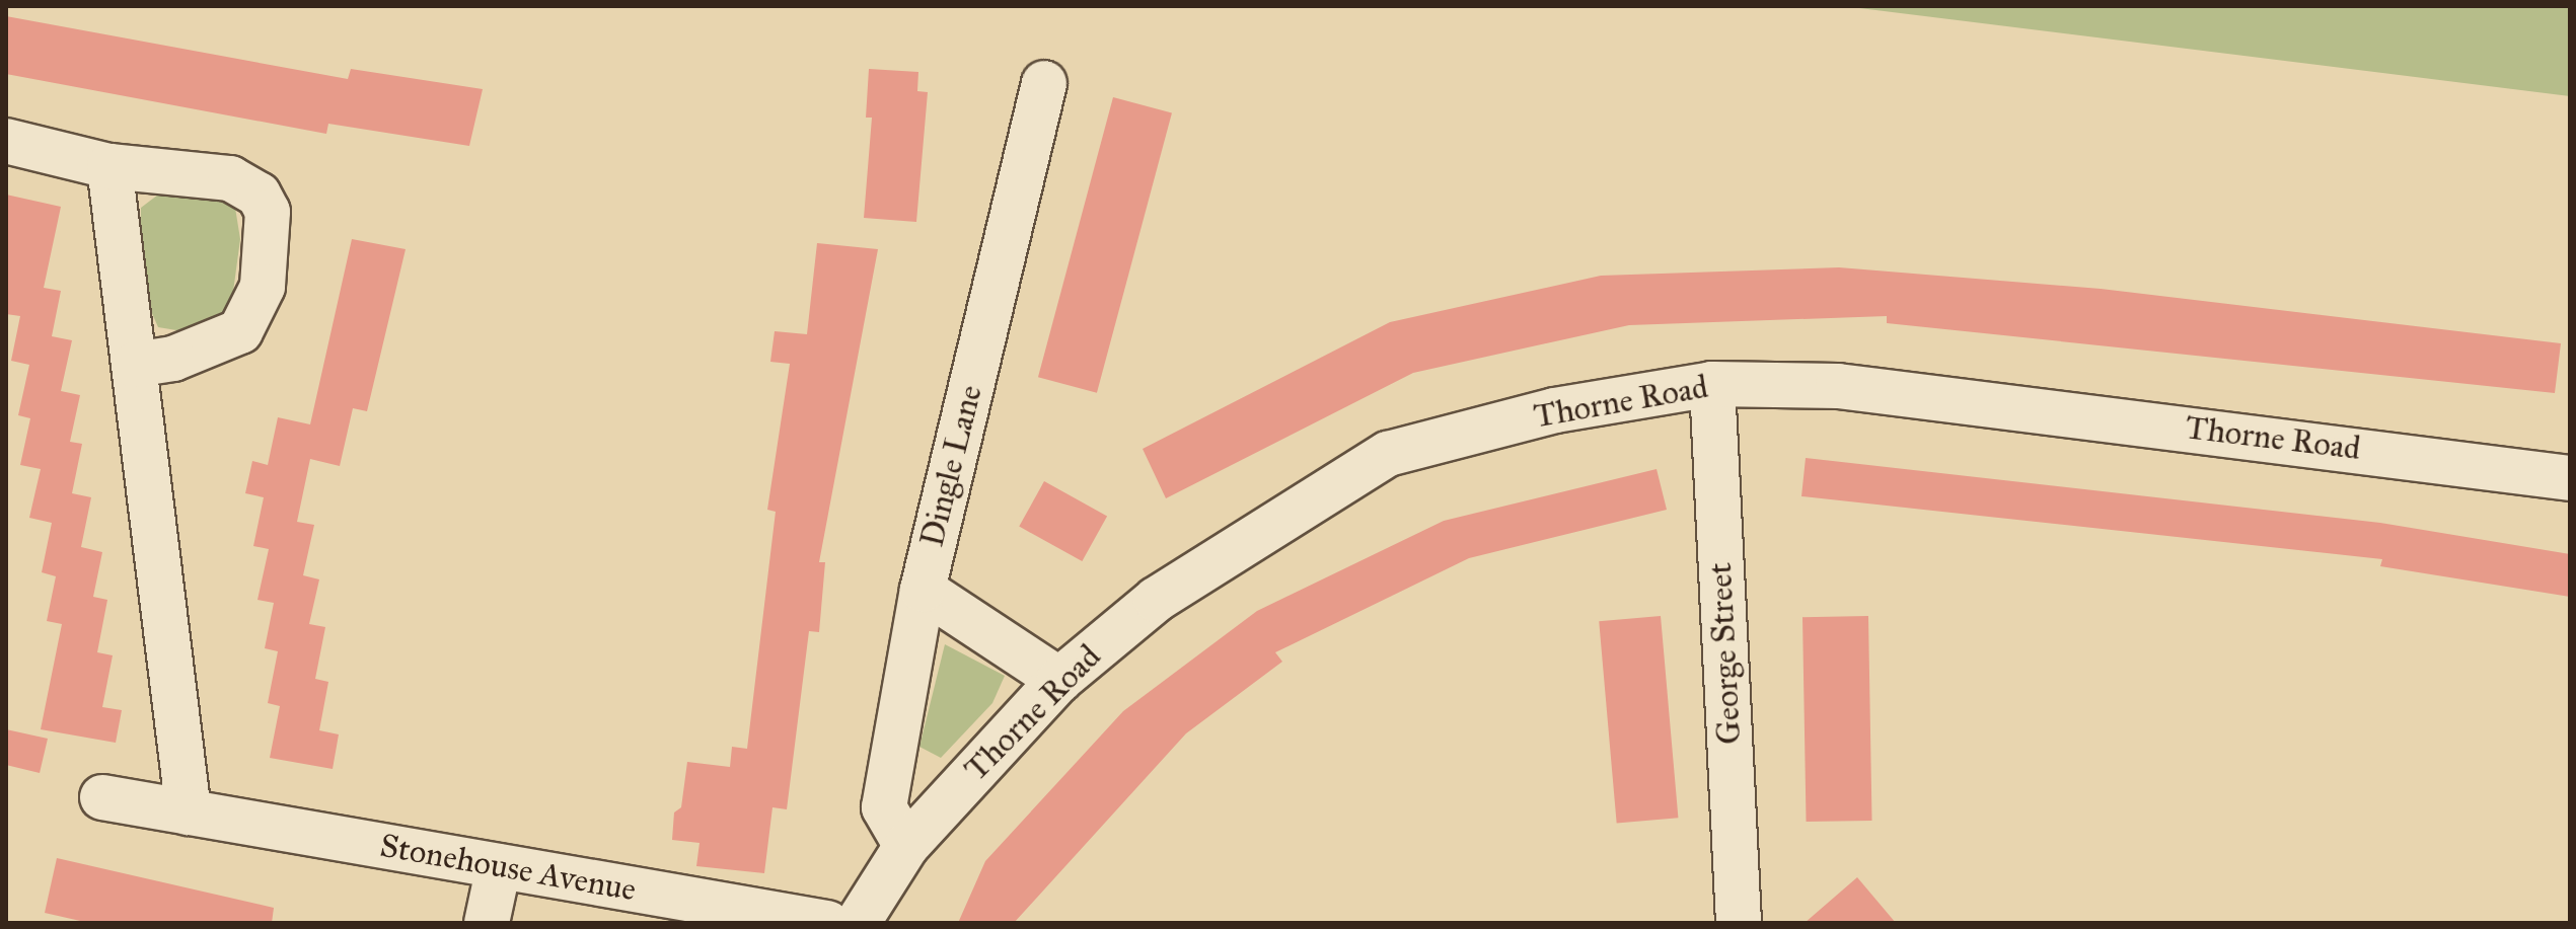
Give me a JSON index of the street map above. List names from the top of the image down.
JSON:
{
  "streets": {
    "street": [
      "Thorne Road",
      "Dingle Lane",
      "George Street",
      "Stonehouse Avenue"
    ]
  },
  "crossings": [
    ["Thorne Road", "Dingle Lane"],
    ["Thorne Road", "George Street"]
  ]
}
